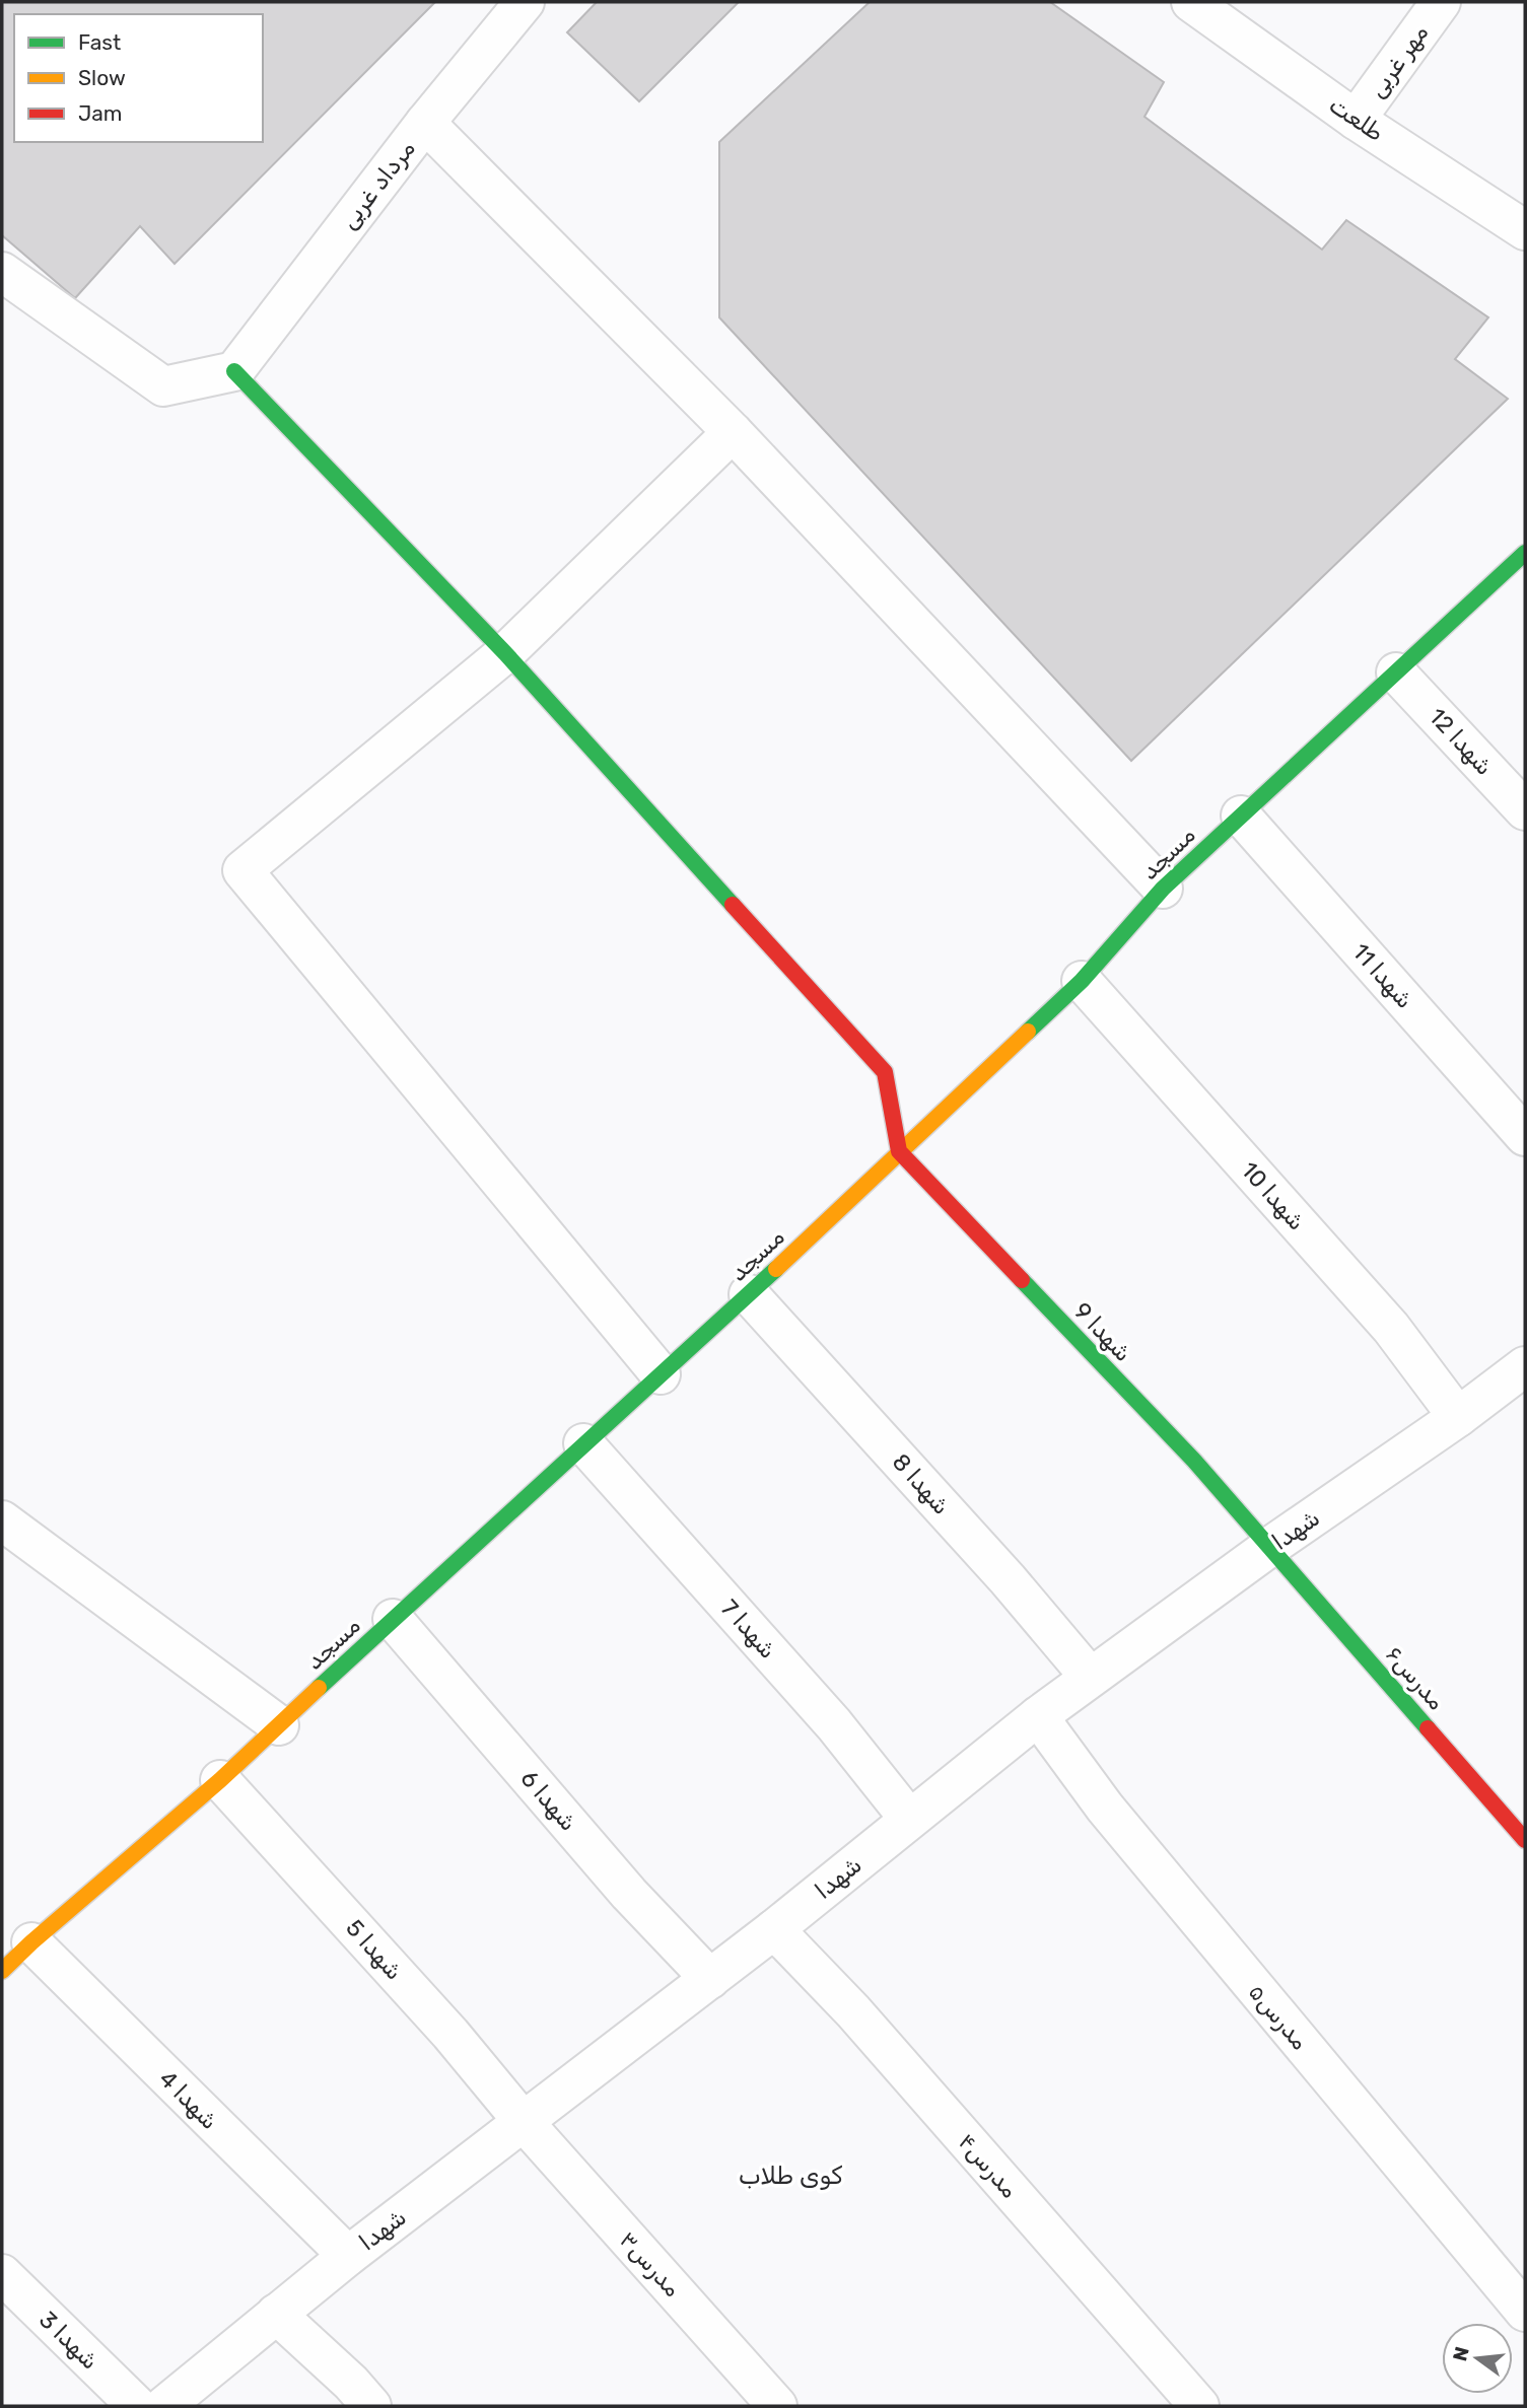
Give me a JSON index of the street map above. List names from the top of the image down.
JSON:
{
  "streets": {
    "street": [
      "مهر غربی",
      "طلعت",
      "مرداد غربی",
      "شهدا 12",
      "مسجد",
      "شهدا 11",
      "شهدا 10",
      "شهدا 9",
      "شهدا 8",
      "شهدا",
      "شهدا 7",
      "مدرس۶",
      "شهدا 6",
      "شهدا 5",
      "مدرس۵",
      "شهدا 4",
      "مدرس۴",
      "مدرس۳",
      "شهدا 3"
    ]
  },
  "crossings": [
    ["مهر غربی", "طلعت"],
    ["شهدا 12", "مسجد"],
    ["مسجد", "شهدا 11"],
    ["مسجد", "شهدا 10"],
    ["مسجد", "شهدا 9"],
    ["مسجد", "شهدا 8"],
    ["مسجد", "شهدا 7"],
    ["مسجد", "شهدا 6"],
    ["مسجد", "شهدا 5"],
    ["مسجد", "شهدا 4"],
    ["شهدا 10", "شهدا"],
    ["شهدا 9", "شهدا"],
    ["شهدا 9", "مدرس۶"],
    ["شهدا 8", "شهدا"],
    ["شهدا", "شهدا 7"],
    ["شهدا", "مدرس۶"],
    ["شهدا", "شهدا 6"],
    ["شهدا", "شهدا 5"],
    ["شهدا", "مدرس۵"],
    ["شهدا", "شهدا 4"],
    ["شهدا", "مدرس۴"],
    ["شهدا", "مدرس۳"],
    ["شهدا 5", "مدرس۳"]
  ],
  "districts": ["کوی طلاب"],
  "legend": ["Fast", "Slow", "Jam"],
  "north": "left"
}
